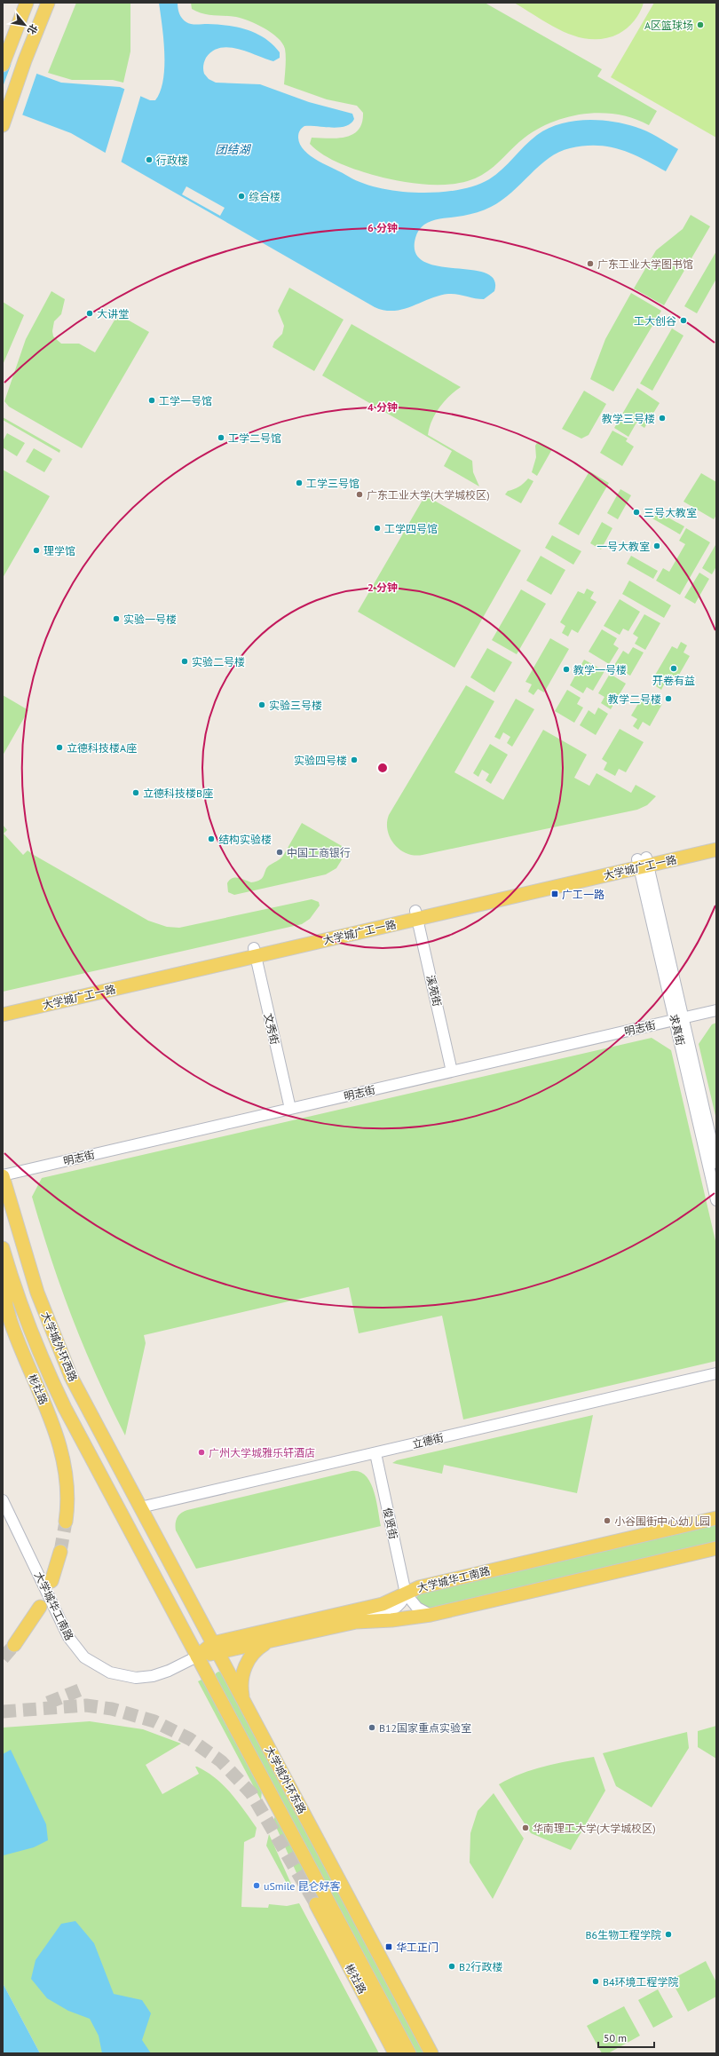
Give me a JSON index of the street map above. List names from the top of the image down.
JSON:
{
  "streets": {
    "main road": [
      "大学城广工一路",
      "大学城外环西路",
      "彬社路",
      "大学城华工南路",
      "大学城外环东路"
    ],
    "street": [
      "溪苑街",
      "明志街",
      "文秀街",
      "求真街",
      "立德街",
      "俊贤街"
    ]
  },
  "crossings": [
    ["大学城广工一路", "溪苑街"],
    ["大学城广工一路", "文秀街"],
    ["大学城广工一路", "求真街"],
    ["溪苑街", "明志街"],
    ["明志街", "文秀街"],
    ["明志街", "求真街"],
    ["明志街", "大学城外环西路"],
    ["大学城外环西路", "彬社路"],
    ["大学城外环西路", "立德街"],
    ["大学城外环西路", "大学城外环东路"],
    ["立德街", "俊贤街"],
    ["立德街", "大学城外环东路"],
    ["俊贤街", "大学城华工南路"],
    ["大学城华工南路", "大学城外环东路"]
  ],
  "water": ["团结湖"],
  "places": {
    "other": [
      "A区篮球场",
      "行政楼",
      "综合楼",
      "广东工业大学图书馆",
      "大讲堂",
      "工大创谷",
      "工学一号馆",
      "教学三号楼",
      "工学二号馆",
      "工学三号馆",
      "广东工业大学(大学城校区)",
      "三号大教室",
      "工学四号馆",
      "一号大教室",
      "理学馆",
      "实验一号楼",
      "实验二号楼",
      "开卷有益",
      "教学一号楼",
      "教学二号楼",
      "实验三号楼",
      "立德科技楼A座",
      "实验四号楼",
      "立德科技楼B座",
      "结构实验楼",
      "中国工商银行",
      "广州大学城雅乐轩酒店",
      "小谷围街中心幼儿园",
      "B12国家重点实验室",
      "华南理工大学(大学城校区)",
      "uSmile 昆仑好客",
      "B6生物工程学院",
      "B2行政楼",
      "B4环境工程学院"
    ],
    "transit": ["广工一路", "华工正门"]
  },
  "scale_bar": "50 m",
  "north": "bottom right",
  "rings": ["6 分钟", "4 分钟", "2 分钟"]
}
